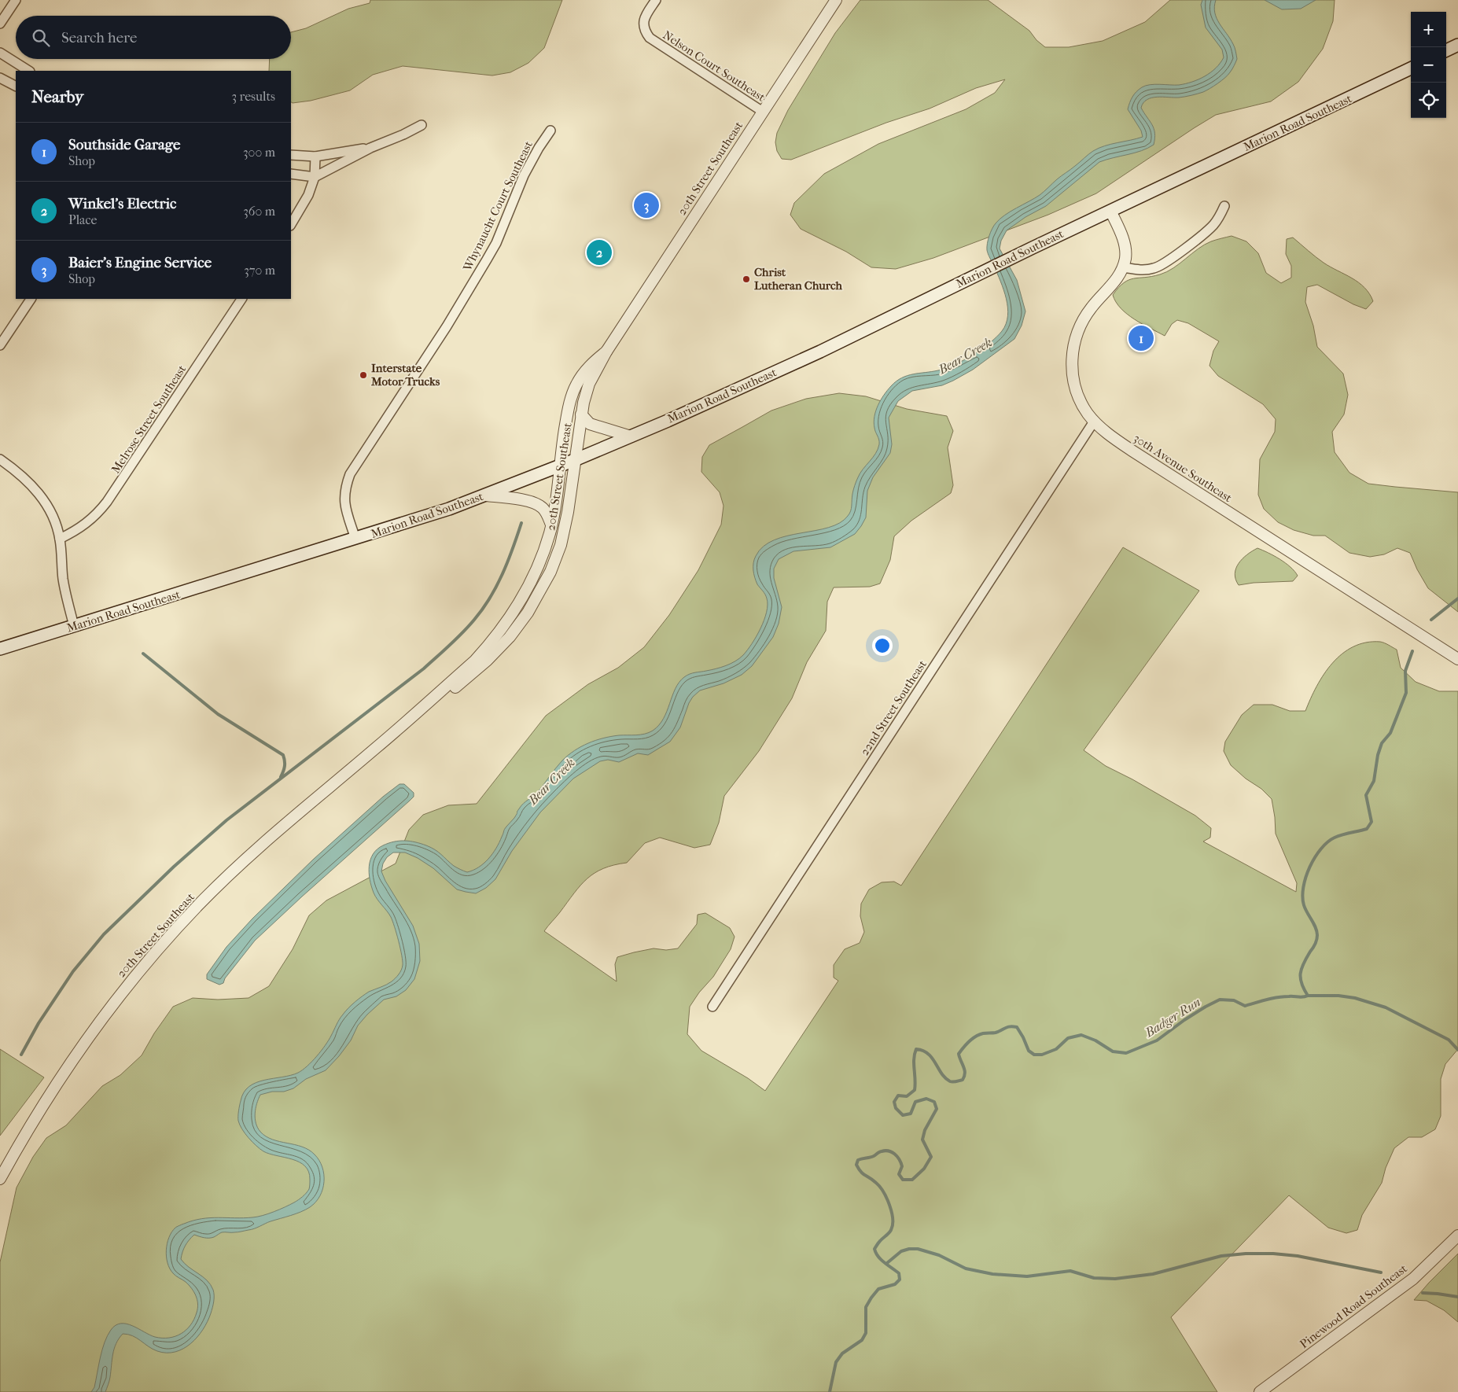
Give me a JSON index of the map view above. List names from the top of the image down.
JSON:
{
  "streets": {
    "main road": ["Marion Road Southeast"],
    "street": [
      "Nelson Court Southeast",
      "20th Street Southeast",
      "Whynaucht Court Southeast",
      "Melrose Street Southeast",
      "30th Avenue Southeast",
      "22nd Street Southeast",
      "Pinewood Road Southeast"
    ]
  },
  "crossings": [
    ["Nelson Court Southeast", "20th Street Southeast"],
    ["Marion Road Southeast", "20th Street Southeast"],
    ["Marion Road Southeast", "Whynaucht Court Southeast"],
    ["Marion Road Southeast", "30th Avenue Southeast"],
    ["30th Avenue Southeast", "22nd Street Southeast"]
  ],
  "water": ["Bear Creek", "Badger Run"],
  "places": ["Christ Lutheran Church", "Interstate Motor Trucks"],
  "page": {
    "map_buttons": ["+", "−"],
    "search": "Search here",
    "heading": ["Nearby", "3 results"],
    "list": [
      {
        "mark": "1",
        "name": "Southside Garage",
        "note": "Shop",
        "value": "300 m"
      },
      {
        "mark": "2",
        "name": "Winkel's Electric",
        "note": "Place",
        "value": "360 m"
      },
      {
        "mark": "3",
        "name": "Baier's Engine Service",
        "note": "Shop",
        "value": "370 m"
      }
    ],
    "pins": ["3", "2", "1"]
  }
}
